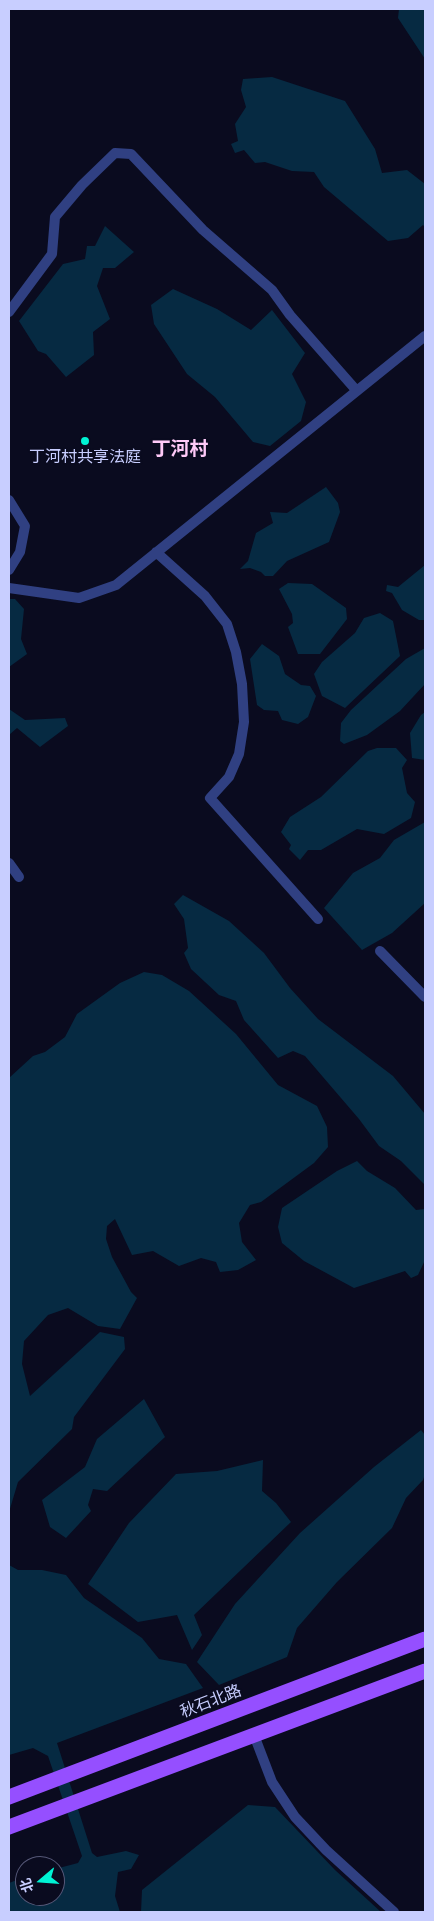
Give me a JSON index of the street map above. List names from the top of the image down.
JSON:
{
  "streets": {
    "main road": ["秋石北路"]
  },
  "districts": ["丁河村"],
  "places": ["丁河村共享法庭"],
  "north": "left"
}
